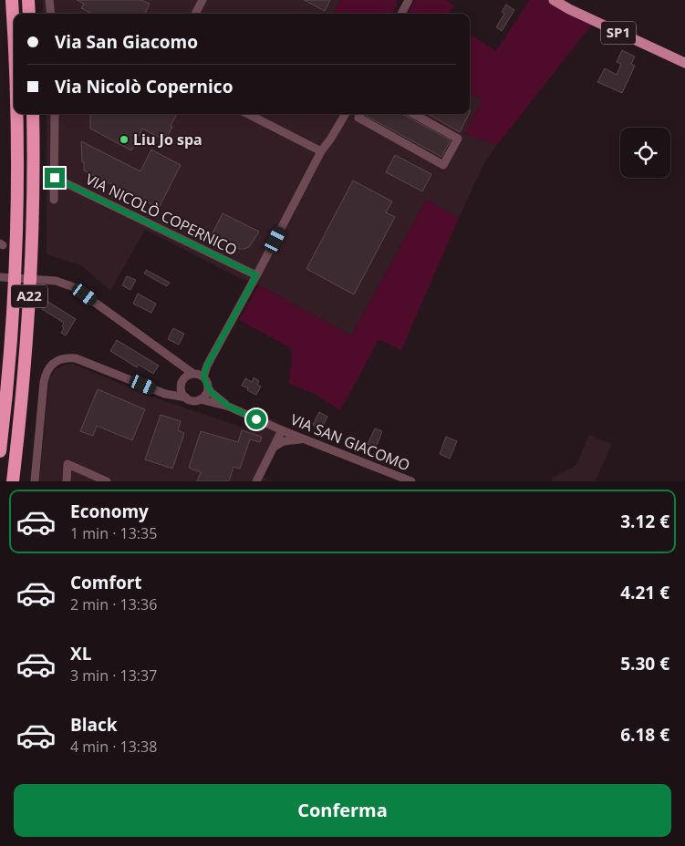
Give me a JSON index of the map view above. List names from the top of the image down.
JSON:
{
  "streets": {
    "highway": ["A22"],
    "main road": ["SP1"],
    "street": ["VIA NICOLÒ COPERNICO", "VIA SAN GIACOMO"]
  },
  "places": ["Liu Jo spa"],
  "page": {
    "banner": ["Via San Giacomo", "Via Nicolò Copernico"],
    "list": [
      {
        "name": "Economy",
        "note": "1 min · 13:35",
        "value": "3.12 €"
      },
      {
        "name": "Comfort",
        "note": "2 min · 13:36",
        "value": "4.21 €"
      },
      {
        "name": "XL",
        "note": "3 min · 13:37",
        "value": "5.30 €"
      },
      {
        "name": "Black",
        "note": "4 min · 13:38",
        "value": "6.18 €"
      }
    ],
    "buttons": "Conferma"
  }
}
